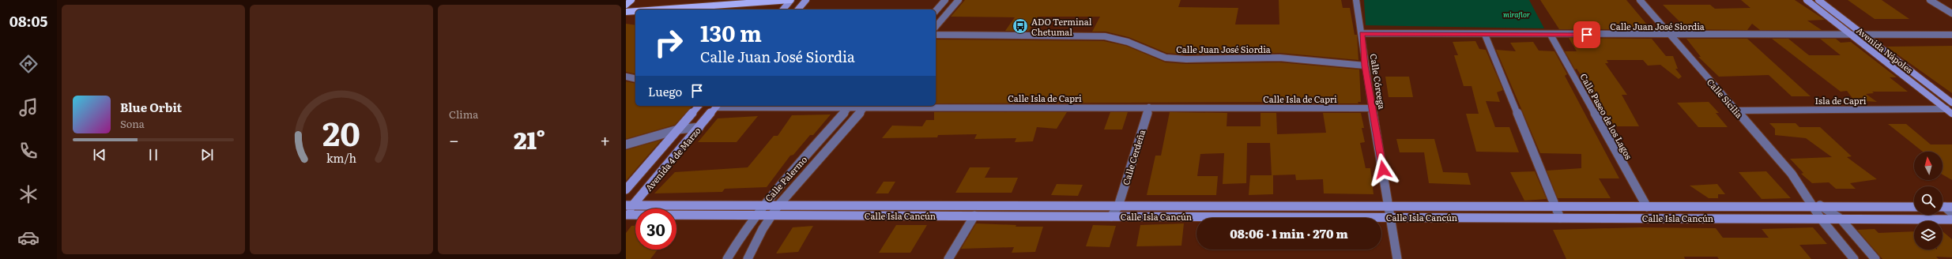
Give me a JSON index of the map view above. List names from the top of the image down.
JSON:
{
  "streets": {
    "street": [
      "Calle Juan José Siordia",
      "Avenida Nápoles",
      "Calle Córcega",
      "Calle Isla de Capri",
      "Calle Sicilia",
      "Isla de Capri",
      "Calle Paseo de los Lagos",
      "Calle Cerdeña",
      "Avenida 4 de Marzo",
      "Calle Palermo",
      "Calle Isla Cancún"
    ]
  },
  "crossings": [
    ["Calle Juan José Siordia", "Avenida Nápoles"],
    ["Calle Juan José Siordia", "Calle Córcega"],
    ["Calle Juan José Siordia", "Calle Sicilia"],
    ["Calle Juan José Siordia", "Calle Paseo de los Lagos"],
    ["Avenida Nápoles", "Isla de Capri"],
    ["Calle Córcega", "Calle Isla de Capri"],
    ["Calle Córcega", "Calle Isla Cancún"],
    ["Calle Isla de Capri", "Calle Cerdeña"],
    ["Calle Isla de Capri", "Avenida 4 de Marzo"],
    ["Calle Isla de Capri", "Calle Palermo"],
    ["Calle Sicilia", "Isla de Capri"],
    ["Calle Sicilia", "Calle Isla Cancún"],
    ["Calle Paseo de los Lagos", "Calle Isla Cancún"],
    ["Calle Cerdeña", "Calle Isla Cancún"],
    ["Avenida 4 de Marzo", "Calle Isla Cancún"],
    ["Calle Palermo", "Calle Isla Cancún"]
  ],
  "parks": ["miraflor"],
  "places": {
    "bus stop": ["ADO Terminal Chetumal"]
  },
  "north": "top",
  "page": {
    "tabs": "08:05",
    "tile": "Clima",
    "turn": ["130 m", "Calle Juan José Siordia"],
    "then": "Luego",
    "song": ["Blue Orbit", "Sona"],
    "heat": ["−", "21°", "+"],
    "limit": "30",
    "trip": "08:06 · 1 min · 270 m",
    "gauge": ["20", "km/h"]
  }
}
